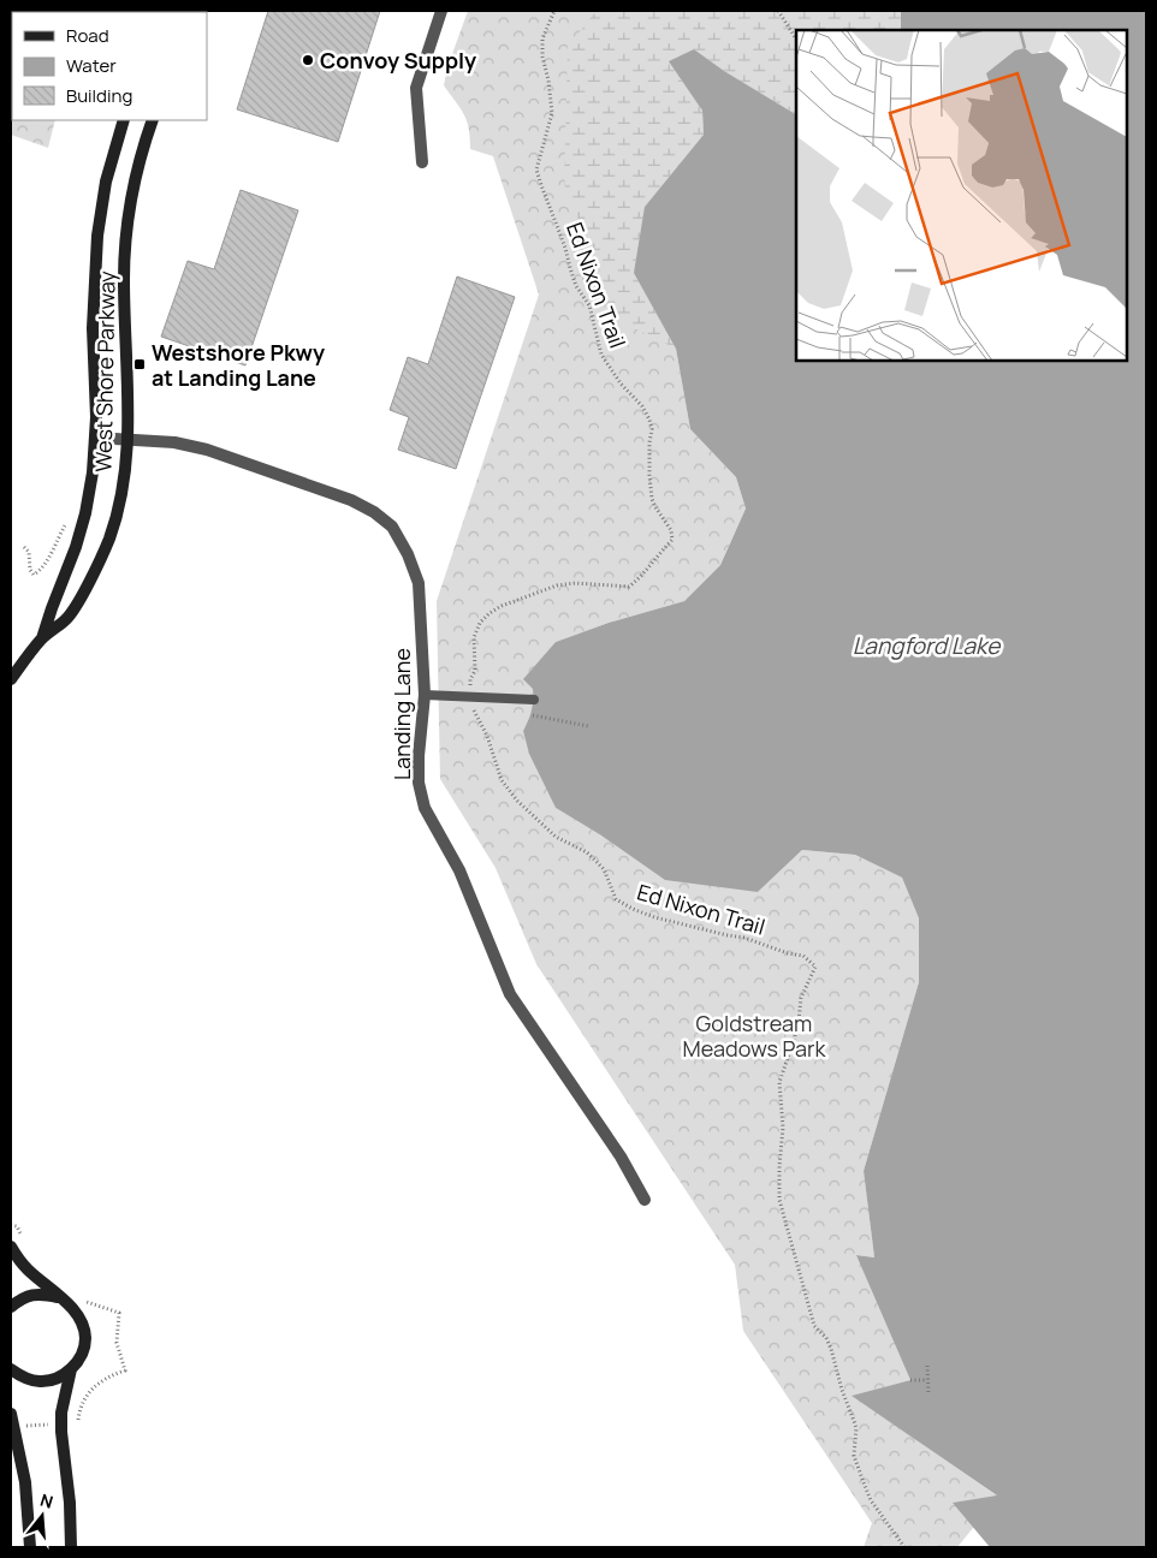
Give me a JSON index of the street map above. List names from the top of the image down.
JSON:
{
  "streets": {
    "main road": ["West Shore Parkway"],
    "street": ["Landing Lane"],
    "path": ["Ed Nixon Trail"]
  },
  "crossings": [
    ["West Shore Parkway", "Landing Lane"]
  ],
  "water": ["Langford Lake"],
  "parks": ["Goldstream Meadows Park"],
  "places": {
    "other": ["Convoy Supply"],
    "transit": ["Westshore Pkwy at Landing Lane"]
  },
  "legend": ["Road", "Water", "Building"],
  "north": "top"
}
